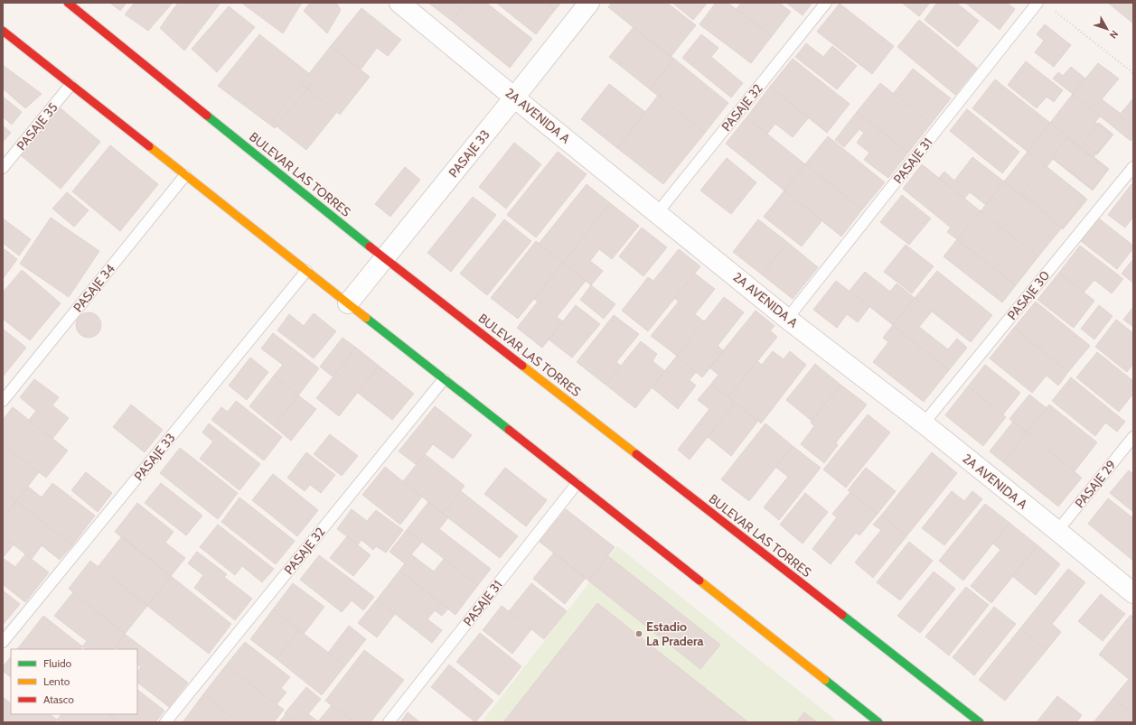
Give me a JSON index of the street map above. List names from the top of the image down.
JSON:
{
  "streets": {
    "street": ["2A AVENIDA A", "PASAJE 33", "BULEVAR LAS TORRES"],
    "lane": [
      "PASAJE 32",
      "PASAJE 35",
      "PASAJE 31",
      "PASAJE 34",
      "PASAJE 30",
      "PASAJE 29"
    ]
  },
  "crossings": [
    ["PASAJE 32", "2A AVENIDA A"],
    ["2A AVENIDA A", "PASAJE 33"],
    ["2A AVENIDA A", "PASAJE 31"],
    ["2A AVENIDA A", "PASAJE 30"],
    ["2A AVENIDA A", "PASAJE 29"],
    ["PASAJE 33", "BULEVAR LAS TORRES"]
  ],
  "places": ["Estadio La Pradera"],
  "legend": ["Fluido", "Lento", "Atasco"],
  "north": "bottom right"
}
